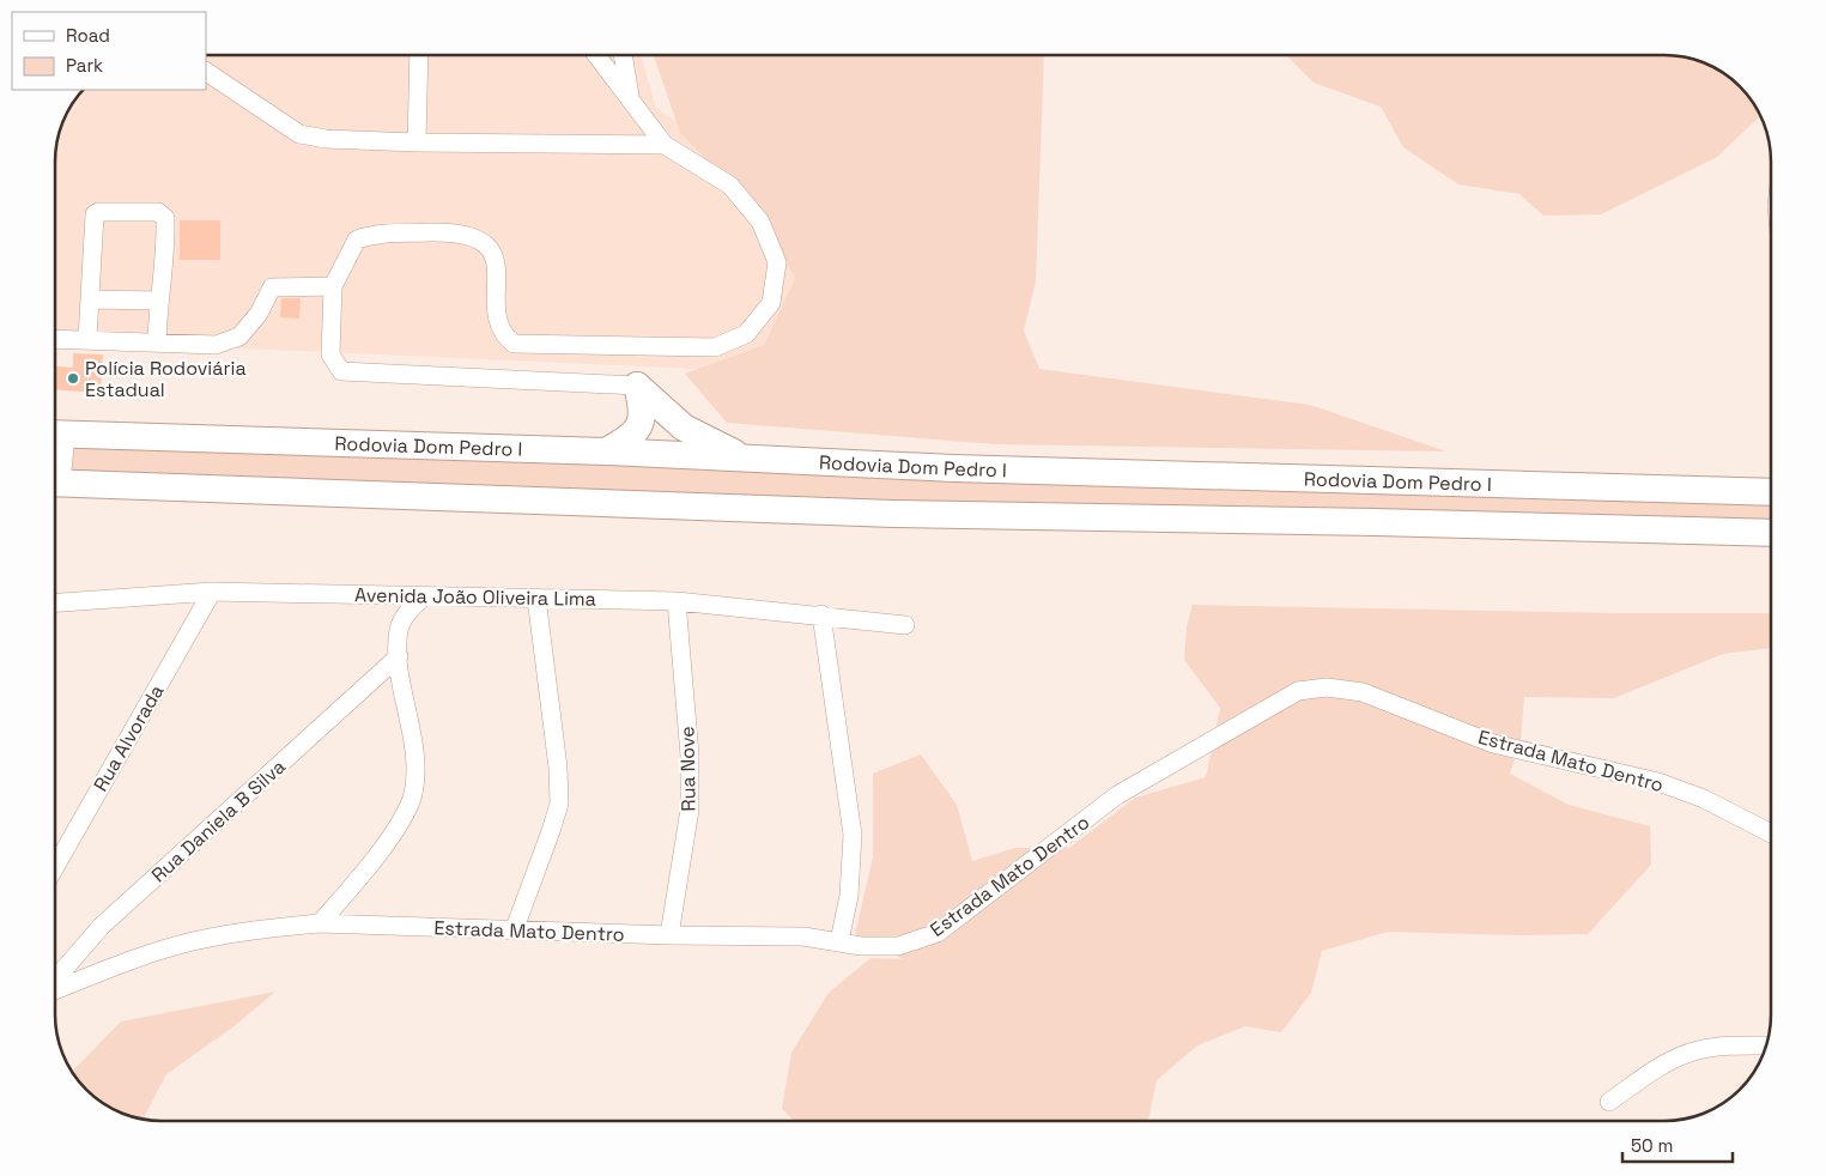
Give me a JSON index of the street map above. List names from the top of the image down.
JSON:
{
  "streets": {
    "highway": ["Rodovia Dom Pedro I"],
    "street": [
      "Avenida João Oliveira Lima",
      "Rua Alvorada",
      "Estrada Mato Dentro",
      "Rua Nove",
      "Rua Daniela B Silva"
    ]
  },
  "crossings": [
    ["Avenida João Oliveira Lima", "Rua Alvorada"],
    ["Avenida João Oliveira Lima", "Rua Nove"],
    ["Estrada Mato Dentro", "Rua Nove"]
  ],
  "places": ["Polícia Rodoviária Estadual"],
  "legend": ["Road", "Park"],
  "scale_bar": "50 m"
}
